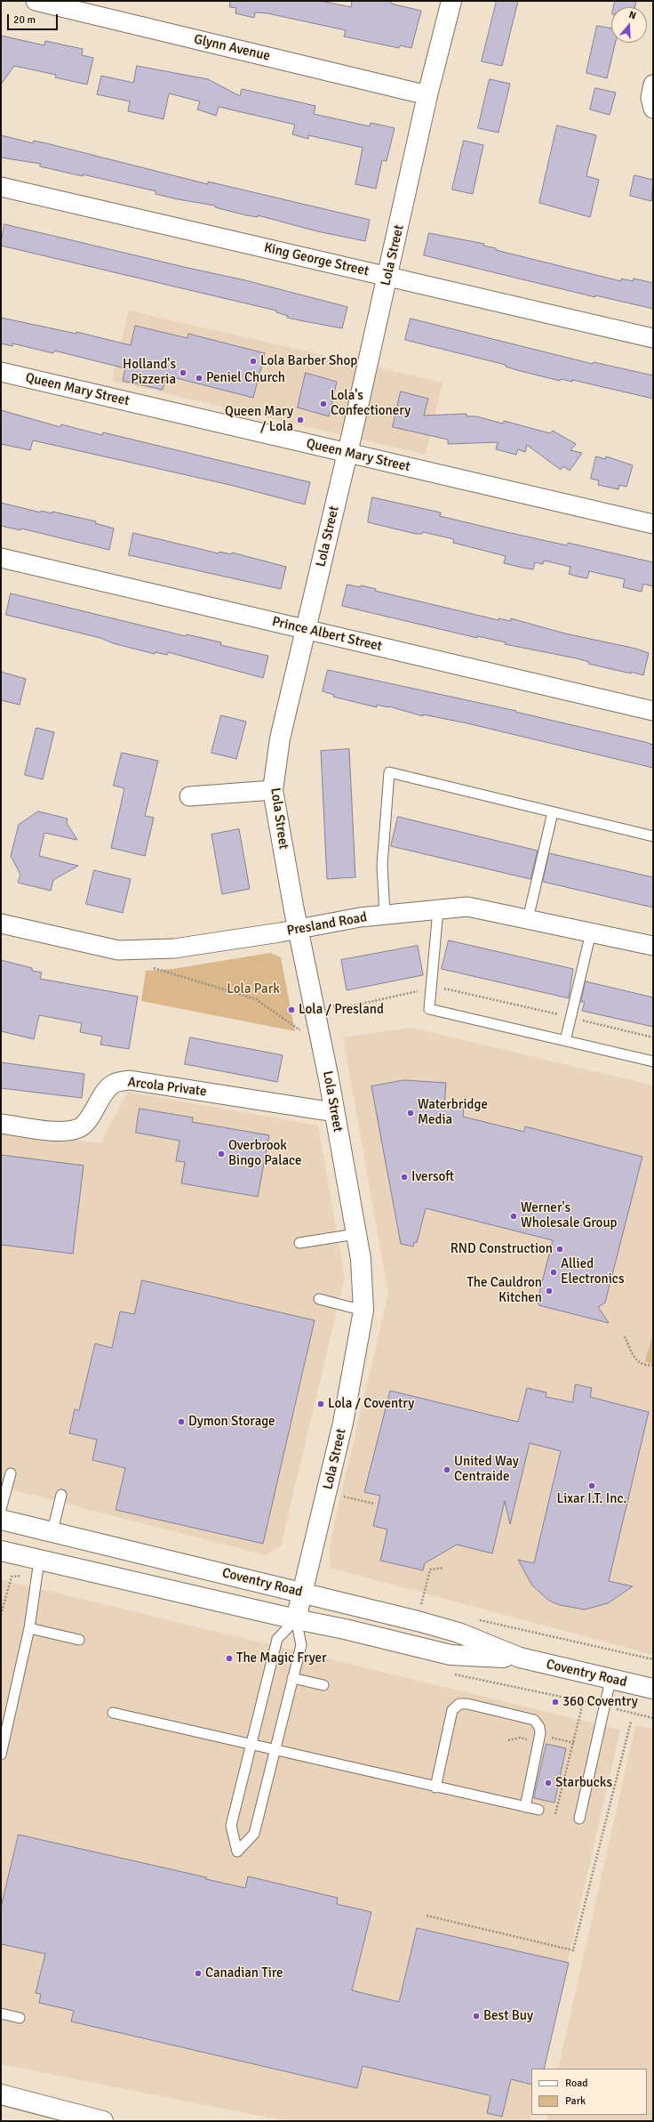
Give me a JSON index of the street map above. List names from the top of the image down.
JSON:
{
  "streets": {
    "main road": ["Lola Street", "Coventry Road"],
    "street": [
      "Glynn Avenue",
      "King George Street",
      "Queen Mary Street",
      "Prince Albert Street",
      "Presland Road",
      "Arcola Private"
    ]
  },
  "crossings": [
    ["Glynn Avenue", "Lola Street"],
    ["Lola Street", "King George Street"],
    ["Lola Street", "Queen Mary Street"],
    ["Lola Street", "Prince Albert Street"],
    ["Lola Street", "Presland Road"],
    ["Lola Street", "Arcola Private"],
    ["Lola Street", "Coventry Road"]
  ],
  "parks": ["Lola Park"],
  "places": [
    "Lola Barber Shop",
    "Holland's Pizzeria",
    "Peniel Church",
    "Lola's Confectionery",
    "Queen Mary / Lola",
    "Lola / Presland",
    "Waterbridge Media",
    "Overbrook Bingo Palace",
    "Iversoft",
    "Werner's Wholesale Group",
    "RND Construction",
    "Allied Electronics",
    "The Cauldron Kitchen",
    "Lola / Coventry",
    "Dymon Storage",
    "United Way Centraide",
    "Lixar I.T. Inc.",
    "The Magic Fryer",
    "360 Coventry",
    "Starbucks",
    "Canadian Tire",
    "Best Buy"
  ],
  "legend": ["Road", "Park"],
  "scale_bar": "20 m",
  "north": "top"
}
